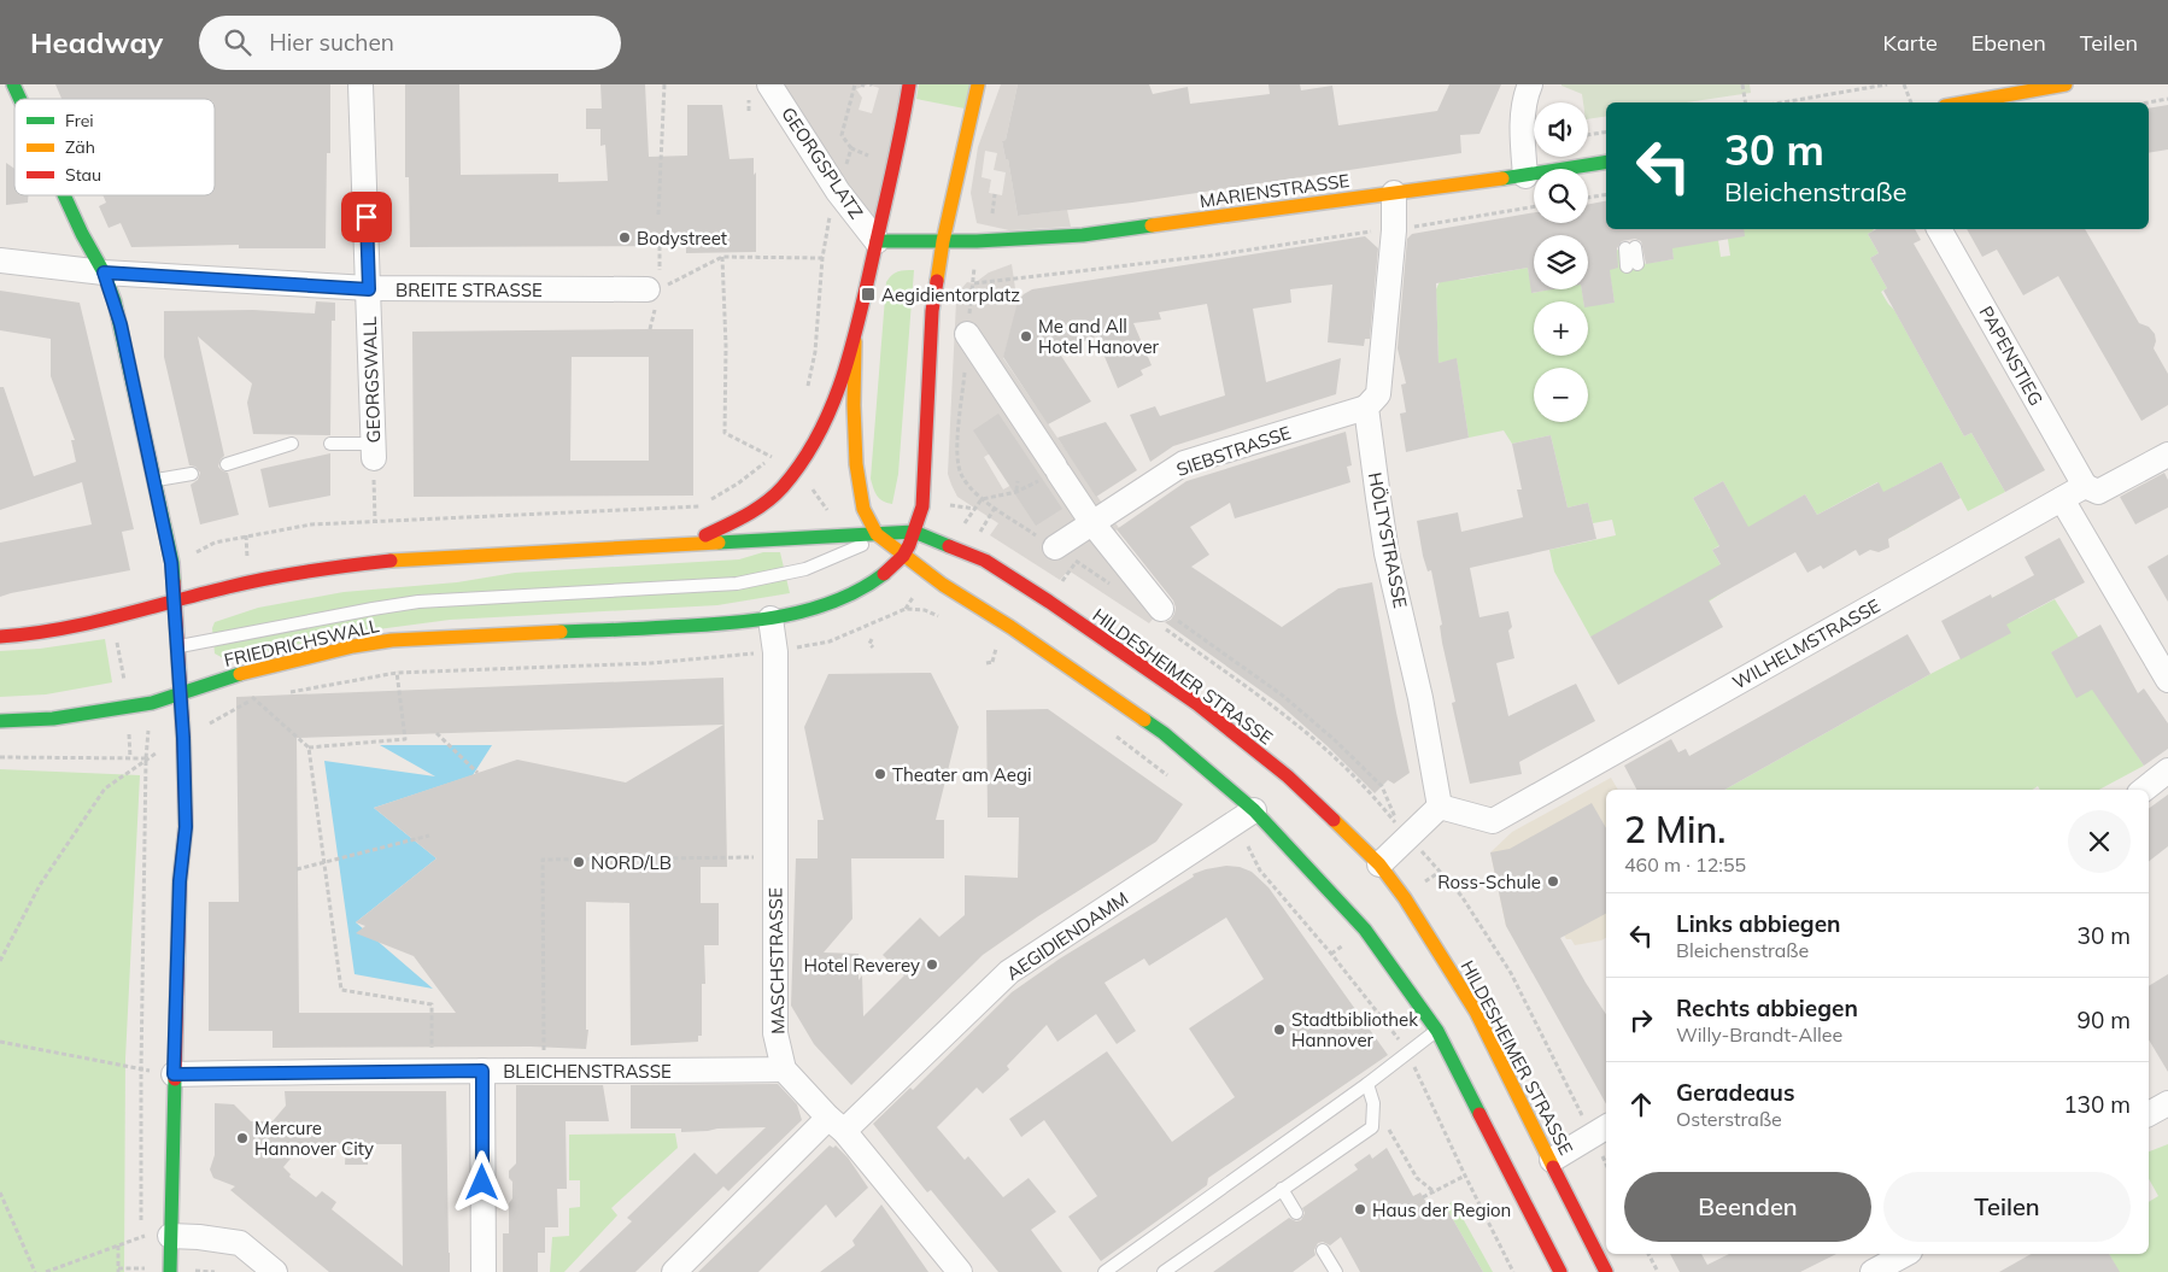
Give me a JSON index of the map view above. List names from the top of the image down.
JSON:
{
  "streets": {
    "main road": ["MARIENSTRASSE", "FRIEDRICHSWALL", "HILDESHEIMER STRASSE"],
    "street": [
      "GEORGSPLATZ",
      "BREITE STRASSE",
      "PAPENSTIEG",
      "GEORGSWALL",
      "SIEBSTRASSE",
      "HÖLTYSTRASSE",
      "WILHELMSTRASSE",
      "AEGIDIENDAMM",
      "MASCHSTRASSE",
      "BLEICHENSTRASSE"
    ]
  },
  "crossings": [
    ["BREITE STRASSE", "GEORGSWALL"],
    ["PAPENSTIEG", "WILHELMSTRASSE"],
    ["SIEBSTRASSE", "HÖLTYSTRASSE"],
    ["HÖLTYSTRASSE", "WILHELMSTRASSE"],
    ["FRIEDRICHSWALL", "MASCHSTRASSE"],
    ["AEGIDIENDAMM", "MASCHSTRASSE"],
    ["MASCHSTRASSE", "BLEICHENSTRASSE"]
  ],
  "places": {
    "other": [
      "Bodystreet",
      "Me and All Hotel Hanover",
      "Theater am Aegi",
      "NORD/LB",
      "Ross-Schule",
      "Hotel Reverey",
      "Stadtbibliothek Hannover",
      "Mercure Hannover City",
      "Haus der Region"
    ],
    "transit": ["Aegidientorplatz"]
  },
  "legend": ["Frei", "Zäh", "Stau"],
  "page": {
    "header": "Headway",
    "search": "Hier suchen",
    "nav": ["Karte", "Ebenen", "Teilen"],
    "map_buttons": ["+", "−"],
    "turn": ["30 m", "Bleichenstraße"],
    "heading": ["2 Min.", "460 m · 12:55"],
    "list": [
      {
        "name": "Links abbiegen",
        "note": "Bleichenstraße",
        "value": "30 m"
      },
      {
        "name": "Rechts abbiegen",
        "note": "Willy-Brandt-Allee",
        "value": "90 m"
      },
      {
        "name": "Geradeaus",
        "note": "Osterstraße",
        "value": "130 m"
      }
    ],
    "buttons": ["Beenden", "Teilen"]
  }
}
